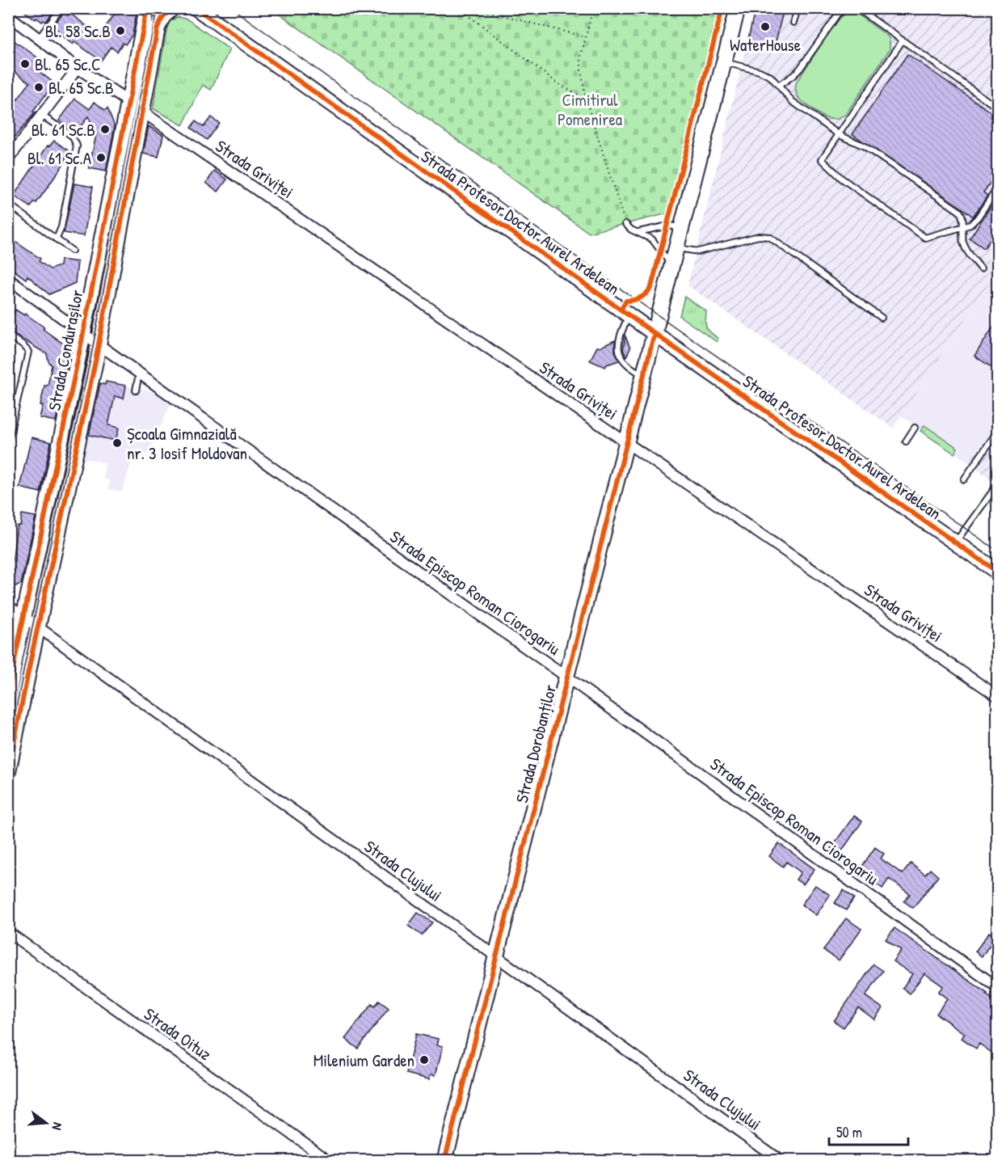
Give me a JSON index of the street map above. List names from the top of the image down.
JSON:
{
  "streets": {
    "main road": ["Strada Profesor Doctor Aurel Ardelean", "Strada Condurașilor", "Strada Dorobanților"],
    "street": [
      "Strada Griviței",
      "Strada Episcop Roman Ciorogariu",
      "Strada Clujului",
      "Strada Oituz"
    ]
  },
  "crossings": [
    ["Strada Griviței", "Strada Condurașilor"],
    ["Strada Griviței", "Strada Dorobanților"],
    ["Strada Profesor Doctor Aurel Ardelean", "Strada Dorobanților"],
    ["Strada Condurașilor", "Strada Episcop Roman Ciorogariu"],
    ["Strada Condurașilor", "Strada Clujului"],
    ["Strada Episcop Roman Ciorogariu", "Strada Dorobanților"],
    ["Strada Dorobanților", "Strada Clujului"]
  ],
  "parks": ["Cimitirul Pomenirea"],
  "places": [
    "WaterHouse",
    "Bl. 58 Sc.B",
    "Bl. 65 Sc.C",
    "Bl. 65 Sc.B",
    "Bl. 61 Sc.B",
    "Bl. 61 Sc.A",
    "Școala Gimnazială nr. 3 Iosif Moldovan",
    "Milenium Garden"
  ],
  "scale_bar": "50 m",
  "north": "right"
}
